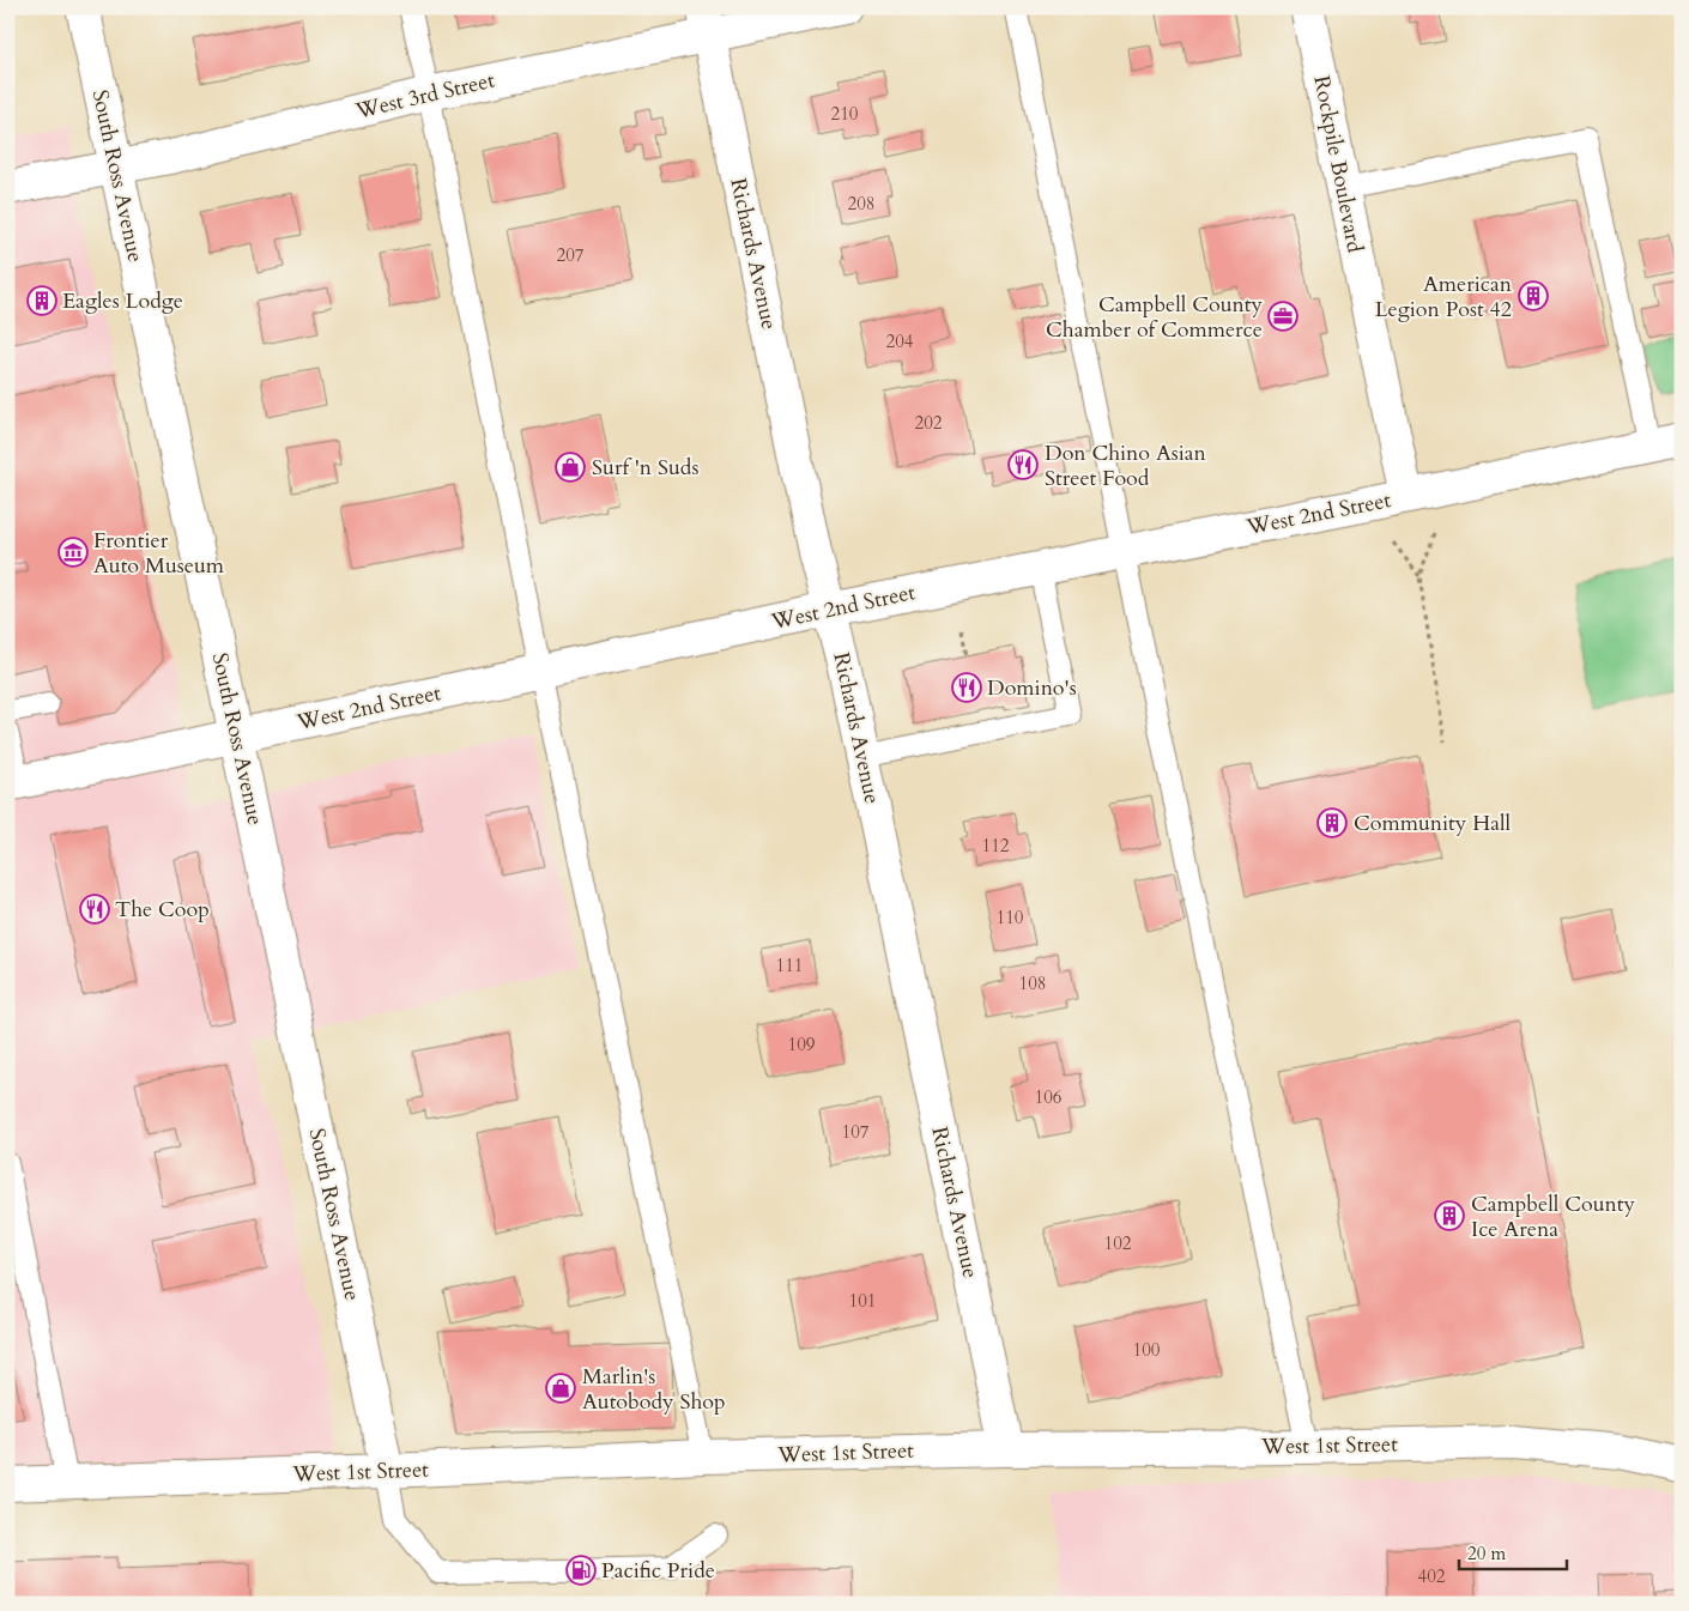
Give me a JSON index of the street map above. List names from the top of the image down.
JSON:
{
  "streets": {
    "street": [
      "West 3rd Street",
      "Rockpile Boulevard",
      "South Ross Avenue",
      "Richards Avenue",
      "West 2nd Street",
      "West 1st Street"
    ]
  },
  "crossings": [
    ["West 3rd Street", "South Ross Avenue"],
    ["West 3rd Street", "Richards Avenue"],
    ["Rockpile Boulevard", "West 2nd Street"],
    ["South Ross Avenue", "West 2nd Street"],
    ["South Ross Avenue", "West 1st Street"],
    ["Richards Avenue", "West 2nd Street"],
    ["Richards Avenue", "West 1st Street"]
  ],
  "places": {
    "building": [
      "American Legion Post 42",
      "Eagles Lodge",
      "Community Hall",
      "Campbell County Ice Arena"
    ],
    "office": ["Campbell County Chamber of Commerce"],
    "restaurant": ["Don Chino Asian Street Food", "Domino's", "The Coop"],
    "shop": ["Surf 'n Suds", "Marlin's Autobody Shop"],
    "museum": ["Frontier Auto Museum"],
    "fuel station": ["Pacific Pride"]
  },
  "house_numbers": [
    "210",
    "208",
    "207",
    "204",
    "202",
    "112",
    "110",
    "111",
    "108",
    "109",
    "106",
    "107",
    "102",
    "101",
    "100",
    "402"
  ],
  "scale_bar": "20 m"
}
